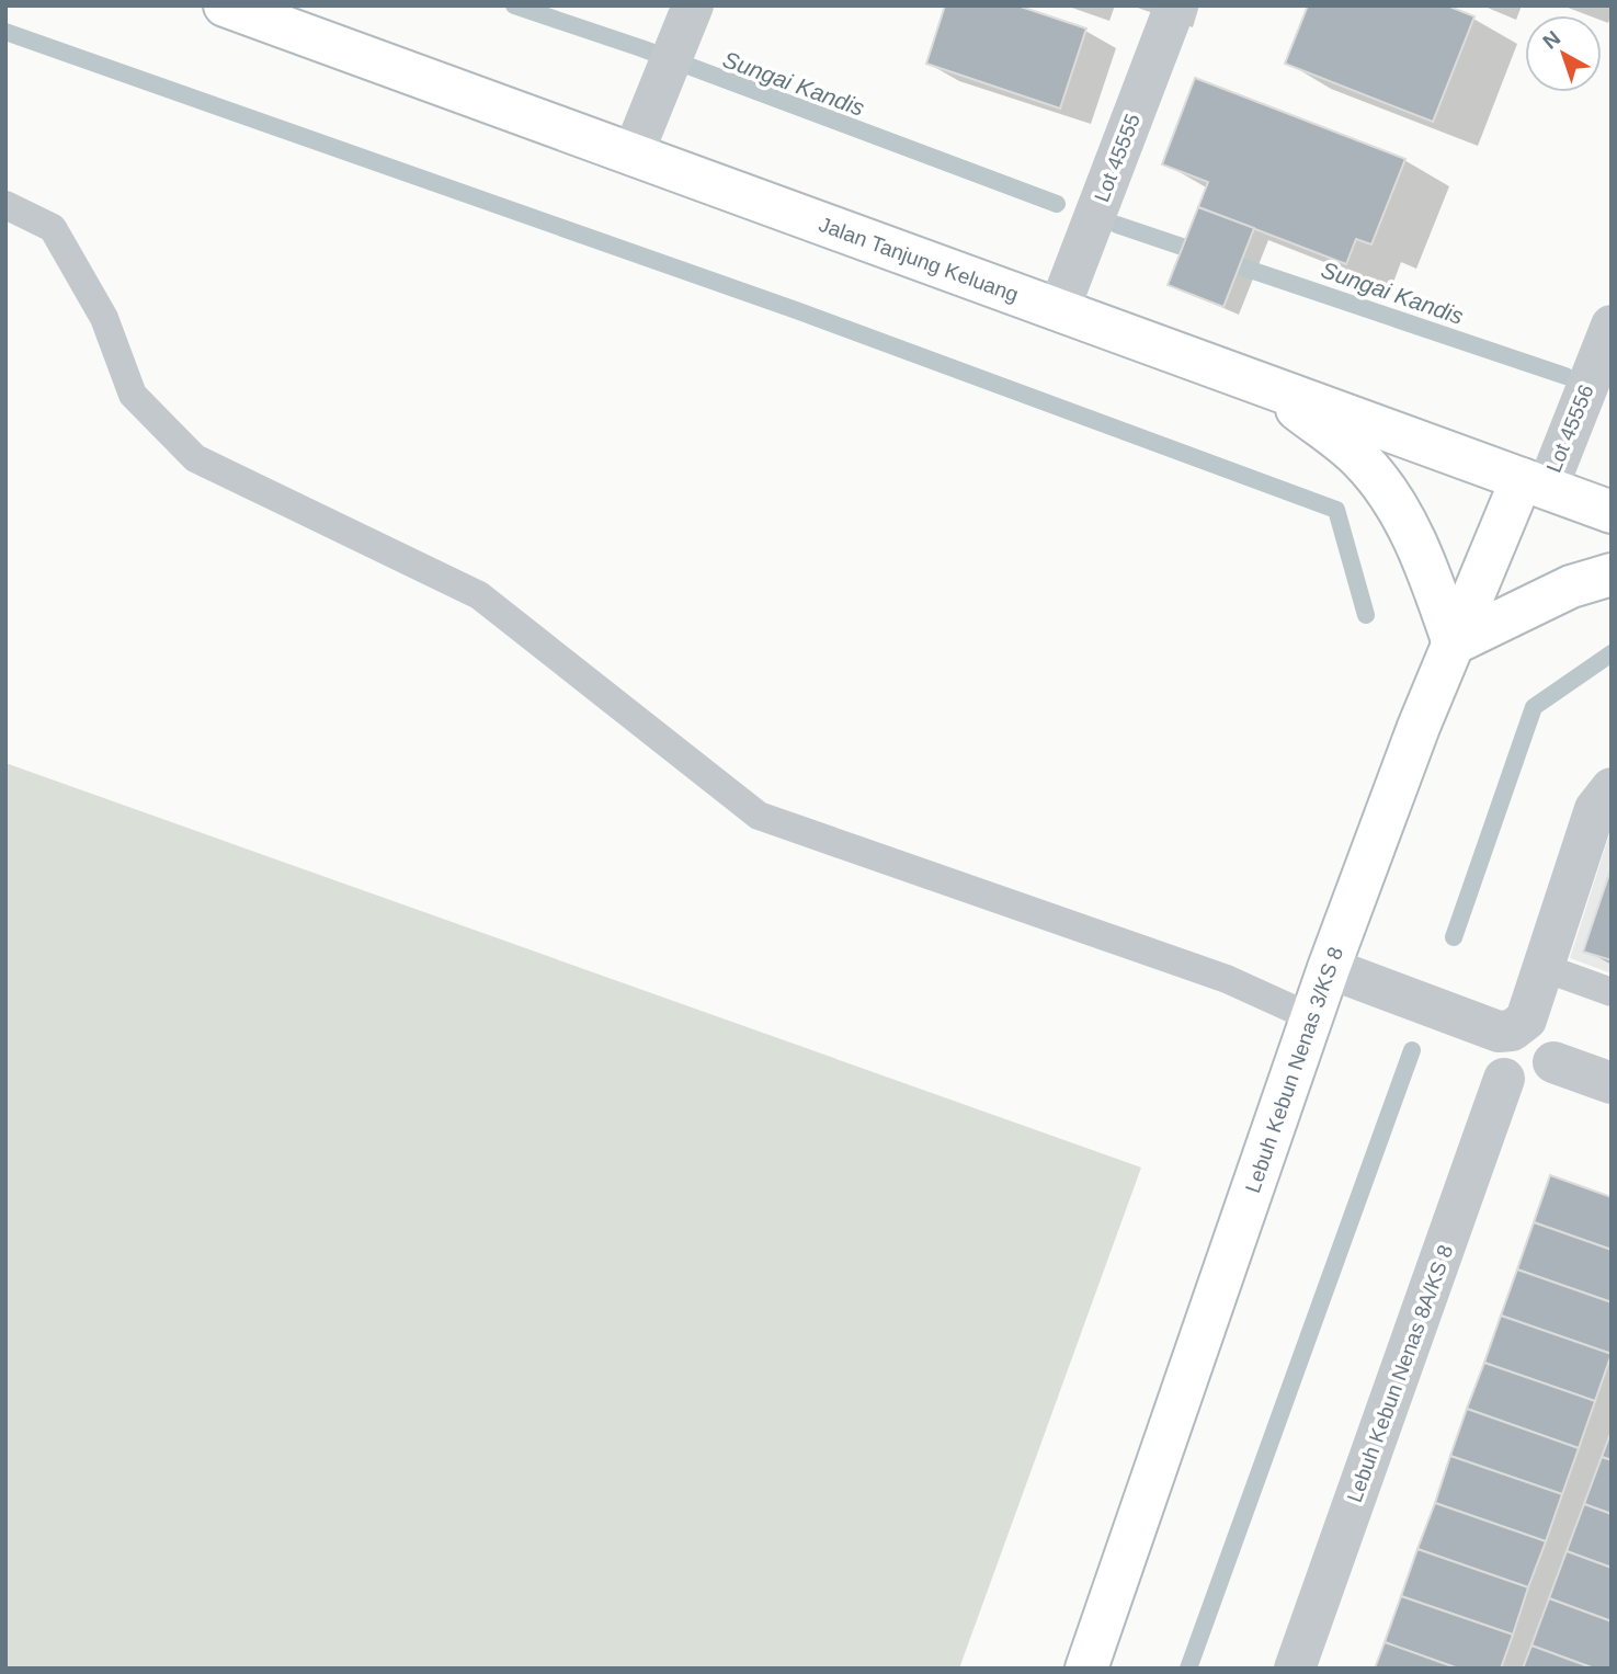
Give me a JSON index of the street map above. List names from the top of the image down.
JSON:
{
  "streets": {
    "street": [
      "Lot 45555",
      "Jalan Tanjung Keluang",
      "Lot 45556",
      "Lebuh Kebun Nenas 3/KS 8",
      "Lebuh Kebun Nenas 8A/KS 8"
    ]
  },
  "crossings": [
    ["Lot 45555", "Jalan Tanjung Keluang"],
    ["Jalan Tanjung Keluang", "Lot 45556"],
    ["Jalan Tanjung Keluang", "Lebuh Kebun Nenas 3/KS 8"],
    ["Lot 45556", "Lebuh Kebun Nenas 3/KS 8"]
  ],
  "water": ["Sungai Kandis"],
  "north": "top left"
}
